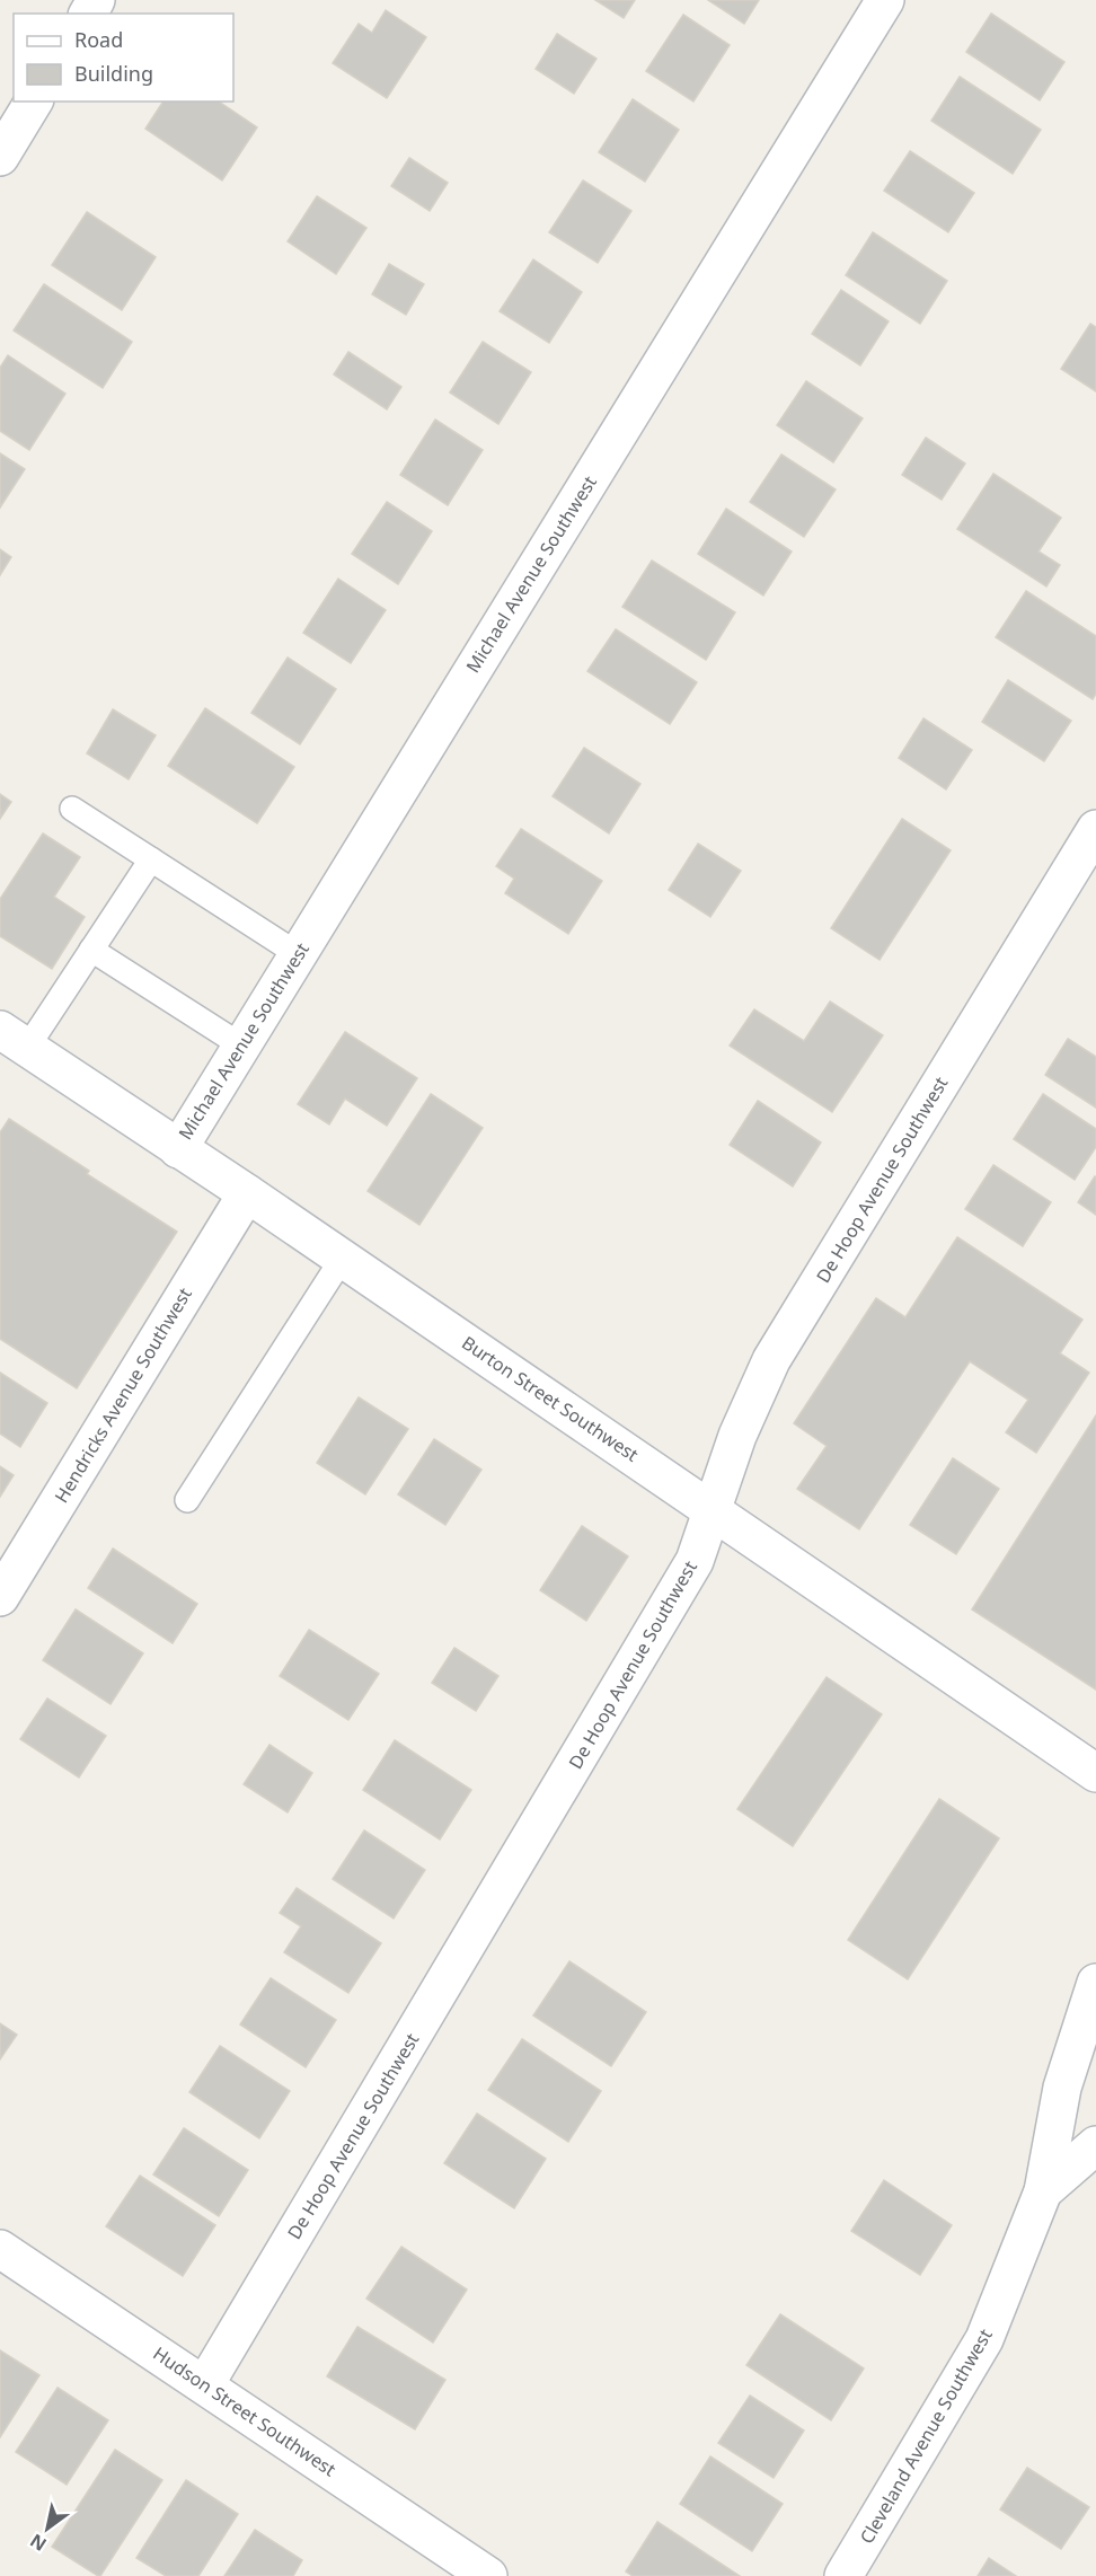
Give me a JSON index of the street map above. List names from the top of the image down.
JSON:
{
  "streets": {
    "street": [
      "Michael Avenue Southwest",
      "De Hoop Avenue Southwest",
      "Hendricks Avenue Southwest",
      "Burton Street Southwest",
      "Hudson Street Southwest",
      "Cleveland Avenue Southwest"
    ]
  },
  "crossings": [
    ["Michael Avenue Southwest", "Burton Street Southwest"],
    ["De Hoop Avenue Southwest", "Burton Street Southwest"],
    ["De Hoop Avenue Southwest", "Hudson Street Southwest"],
    ["Hendricks Avenue Southwest", "Burton Street Southwest"]
  ],
  "legend": ["Road", "Building"],
  "north": "bottom left"
}
